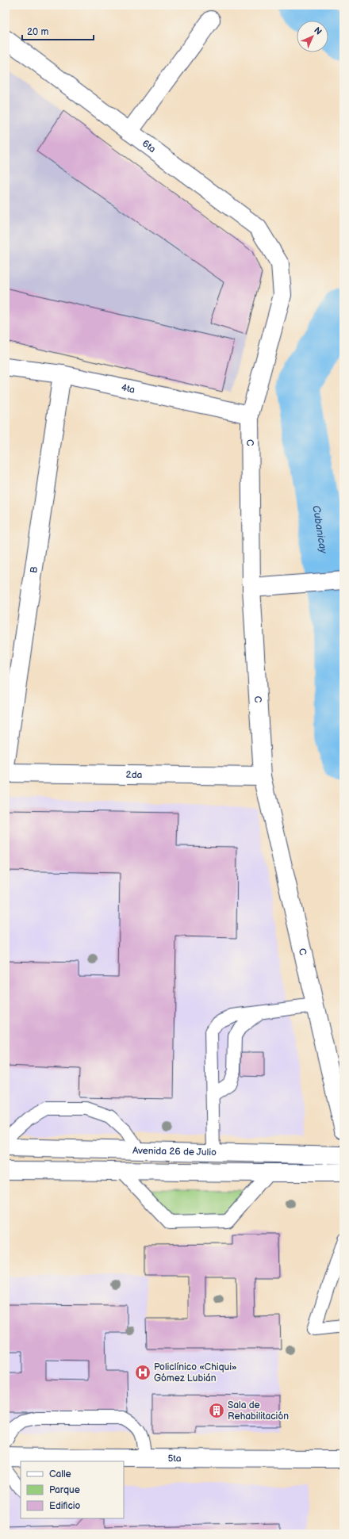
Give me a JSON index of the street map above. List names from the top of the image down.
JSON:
{
  "streets": {
    "street": [
      "6ta",
      "4ta",
      "C",
      "B",
      "2da",
      "Avenida 26 de Julio",
      "5ta"
    ]
  },
  "crossings": [
    ["6ta", "C"],
    ["4ta", "C"],
    ["4ta", "B"],
    ["C", "2da"]
  ],
  "water": ["Cubanicay"],
  "places": {
    "hospital": ["Policlínico «Chiqui» Gómez Lubián"],
    "building": ["Sala de Rehabilitación"]
  },
  "legend": ["Calle", "Parque", "Edificio"],
  "scale_bar": "20 m",
  "north": "top right"
}
